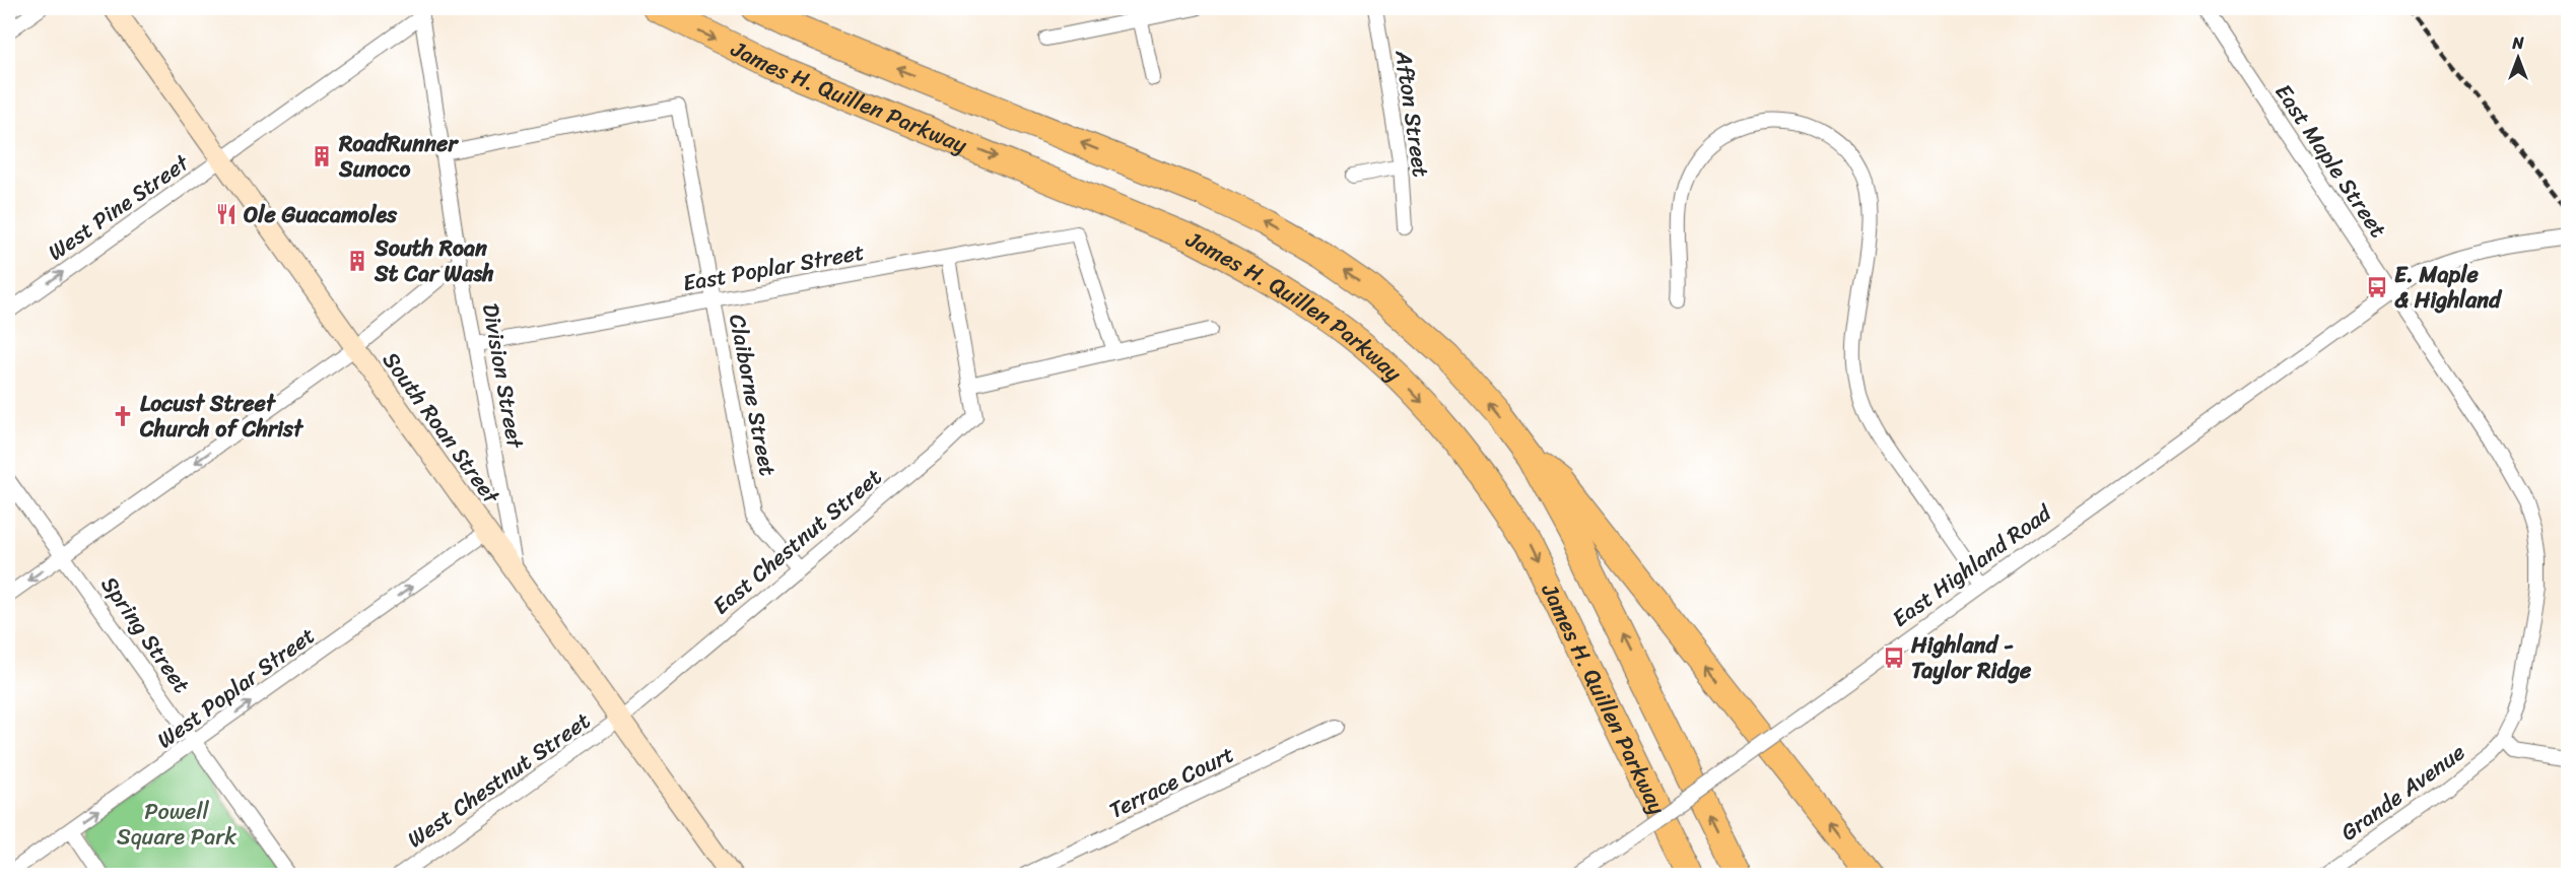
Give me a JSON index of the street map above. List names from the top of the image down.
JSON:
{
  "streets": {
    "highway": ["James H. Quillen Parkway"],
    "main road": ["South Roan Street"],
    "street": [
      "Afton Street",
      "East Maple Street",
      "West Pine Street",
      "East Poplar Street",
      "Division Street",
      "Claiborne Street",
      "East Chestnut Street",
      "East Highland Road",
      "Spring Street",
      "West Poplar Street",
      "West Chestnut Street",
      "Terrace Court",
      "Grande Avenue"
    ]
  },
  "crossings": [
    ["East Maple Street", "East Highland Road"],
    ["East Maple Street", "Grande Avenue"],
    ["West Pine Street", "Division Street"],
    ["West Pine Street", "South Roan Street"],
    ["East Poplar Street", "Division Street"],
    ["East Poplar Street", "Claiborne Street"],
    ["East Poplar Street", "East Chestnut Street"],
    ["Division Street", "Claiborne Street"],
    ["Division Street", "South Roan Street"],
    ["Claiborne Street", "East Chestnut Street"],
    ["South Roan Street", "East Chestnut Street"],
    ["South Roan Street", "West Poplar Street"],
    ["South Roan Street", "West Chestnut Street"],
    ["East Chestnut Street", "West Chestnut Street"],
    ["Spring Street", "West Poplar Street"]
  ],
  "one_way": ["West Pine Street", "West Poplar Street"],
  "parks": ["Powell Square Park"],
  "places": {
    "building": ["RoadRunner Sunoco", "South Roan St Car Wash"],
    "restaurant": ["Ole Guacamoles"],
    "bus stop": ["E. Maple & Highland", "Highland - Taylor Ridge"],
    "church": ["Locust Street Church of Christ"]
  },
  "north": "top"
}
